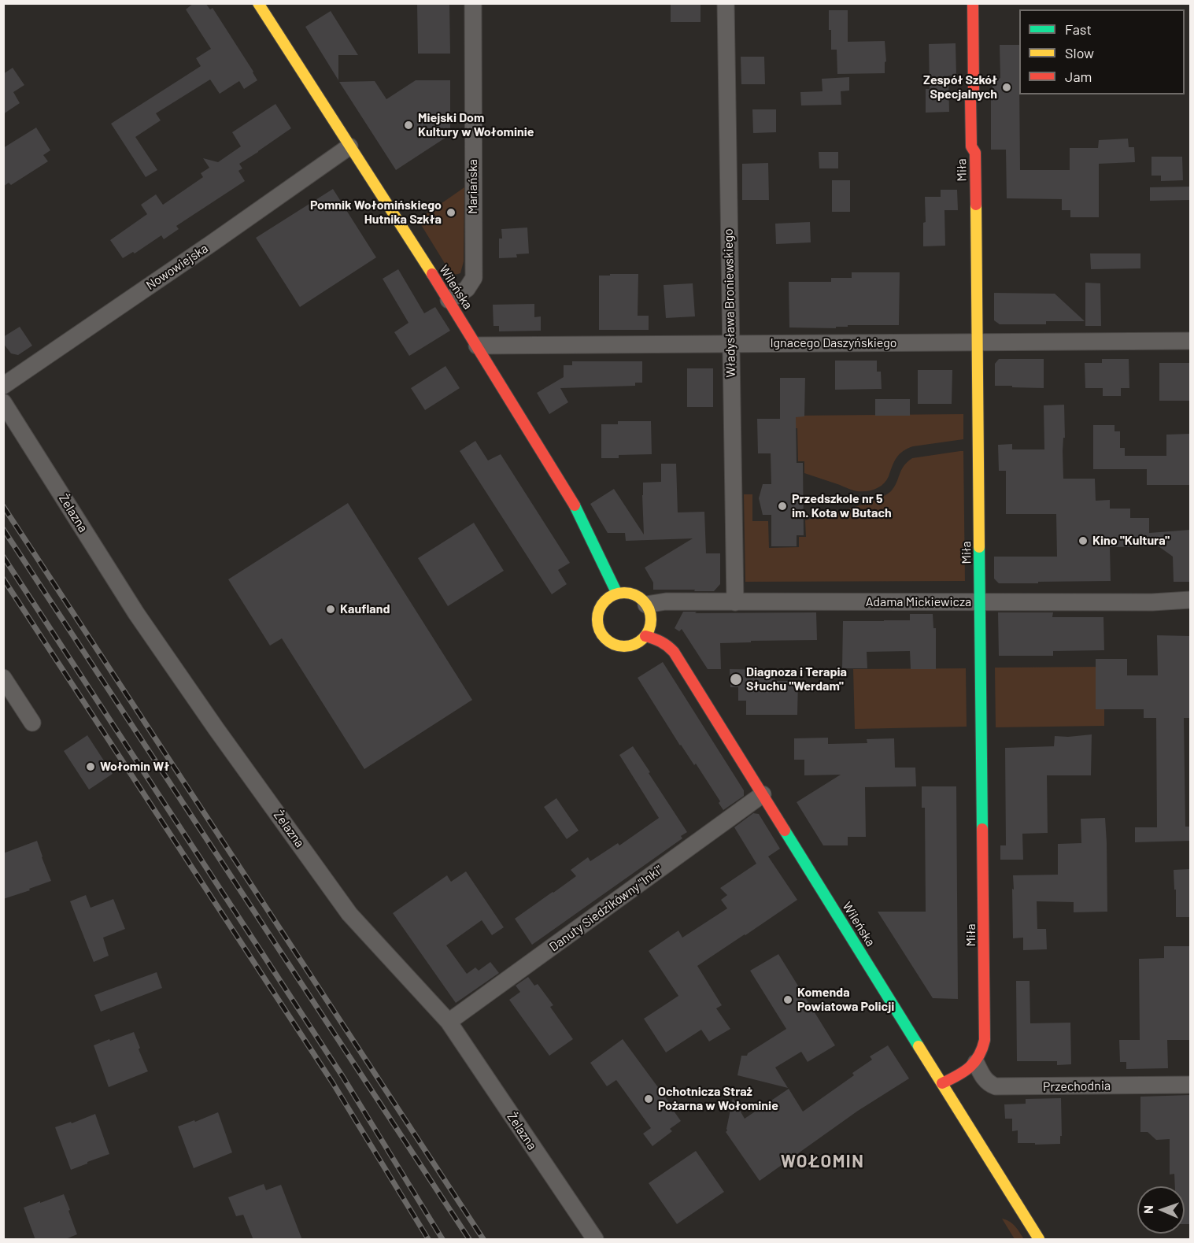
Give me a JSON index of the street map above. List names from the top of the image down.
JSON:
{
  "streets": {
    "street": [
      "Miła",
      "Mariańska",
      "Nowowiejska",
      "Wileńska",
      "Władysława Broniewskiego",
      "Ignacego Daszyńskiego",
      "Żelazna",
      "Adama Mickiewicza",
      "Danuty Siedzikówny \"Inki\"",
      "Przechodnia"
    ]
  },
  "crossings": [
    ["Miła", "Ignacego Daszyńskiego"],
    ["Miła", "Adama Mickiewicza"],
    ["Miła", "Przechodnia"],
    ["Mariańska", "Wileńska"],
    ["Nowowiejska", "Wileńska"],
    ["Wileńska", "Ignacego Daszyńskiego"],
    ["Wileńska", "Adama Mickiewicza"],
    ["Wileńska", "Danuty Siedzikówny \"Inki\""],
    ["Władysława Broniewskiego", "Ignacego Daszyńskiego"],
    ["Władysława Broniewskiego", "Adama Mickiewicza"],
    ["Żelazna", "Danuty Siedzikówny \"Inki\""]
  ],
  "districts": ["WOŁOMIN"],
  "places": [
    "Zespół Szkół Specjalnych",
    "Miejski Dom Kultury w Wołominie",
    "Pomnik Wołomińskiego Hutnika Szkła",
    "Przedszkole nr 5 im. Kota w Butach",
    "Kino \"Kultura\"",
    "Kaufland",
    "Diagnoza i Terapia Słuchu \"Werdam\"",
    "Wołomin Wł",
    "Komenda Powiatowa Policji",
    "Ochotnicza Straż Pożarna w Wołominie"
  ],
  "legend": ["Fast", "Slow", "Jam"],
  "north": "left"
}
